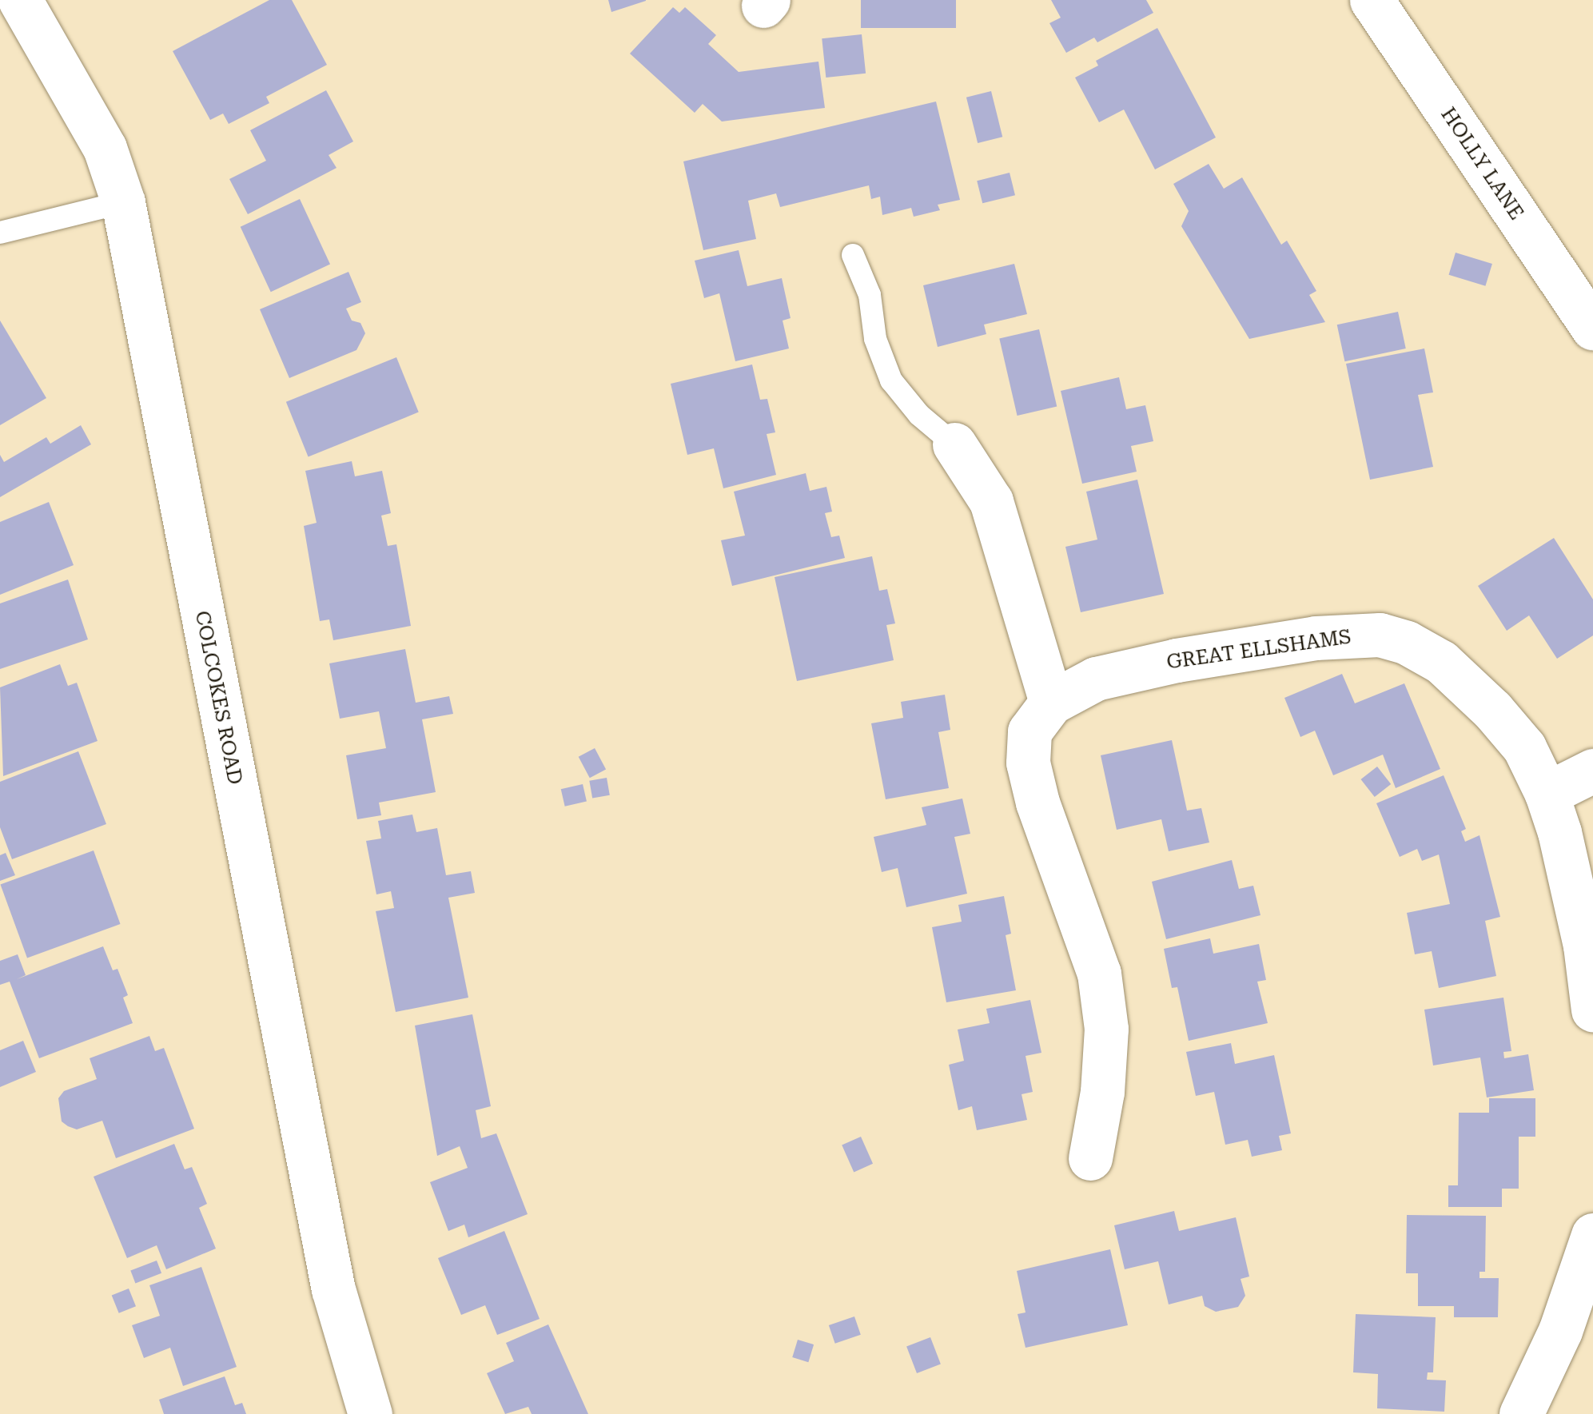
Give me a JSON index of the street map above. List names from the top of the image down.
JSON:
{
  "streets": {
    "street": ["HOLLY LANE", "GREAT ELLSHAMS", "COLCOKES ROAD"]
  }
}
